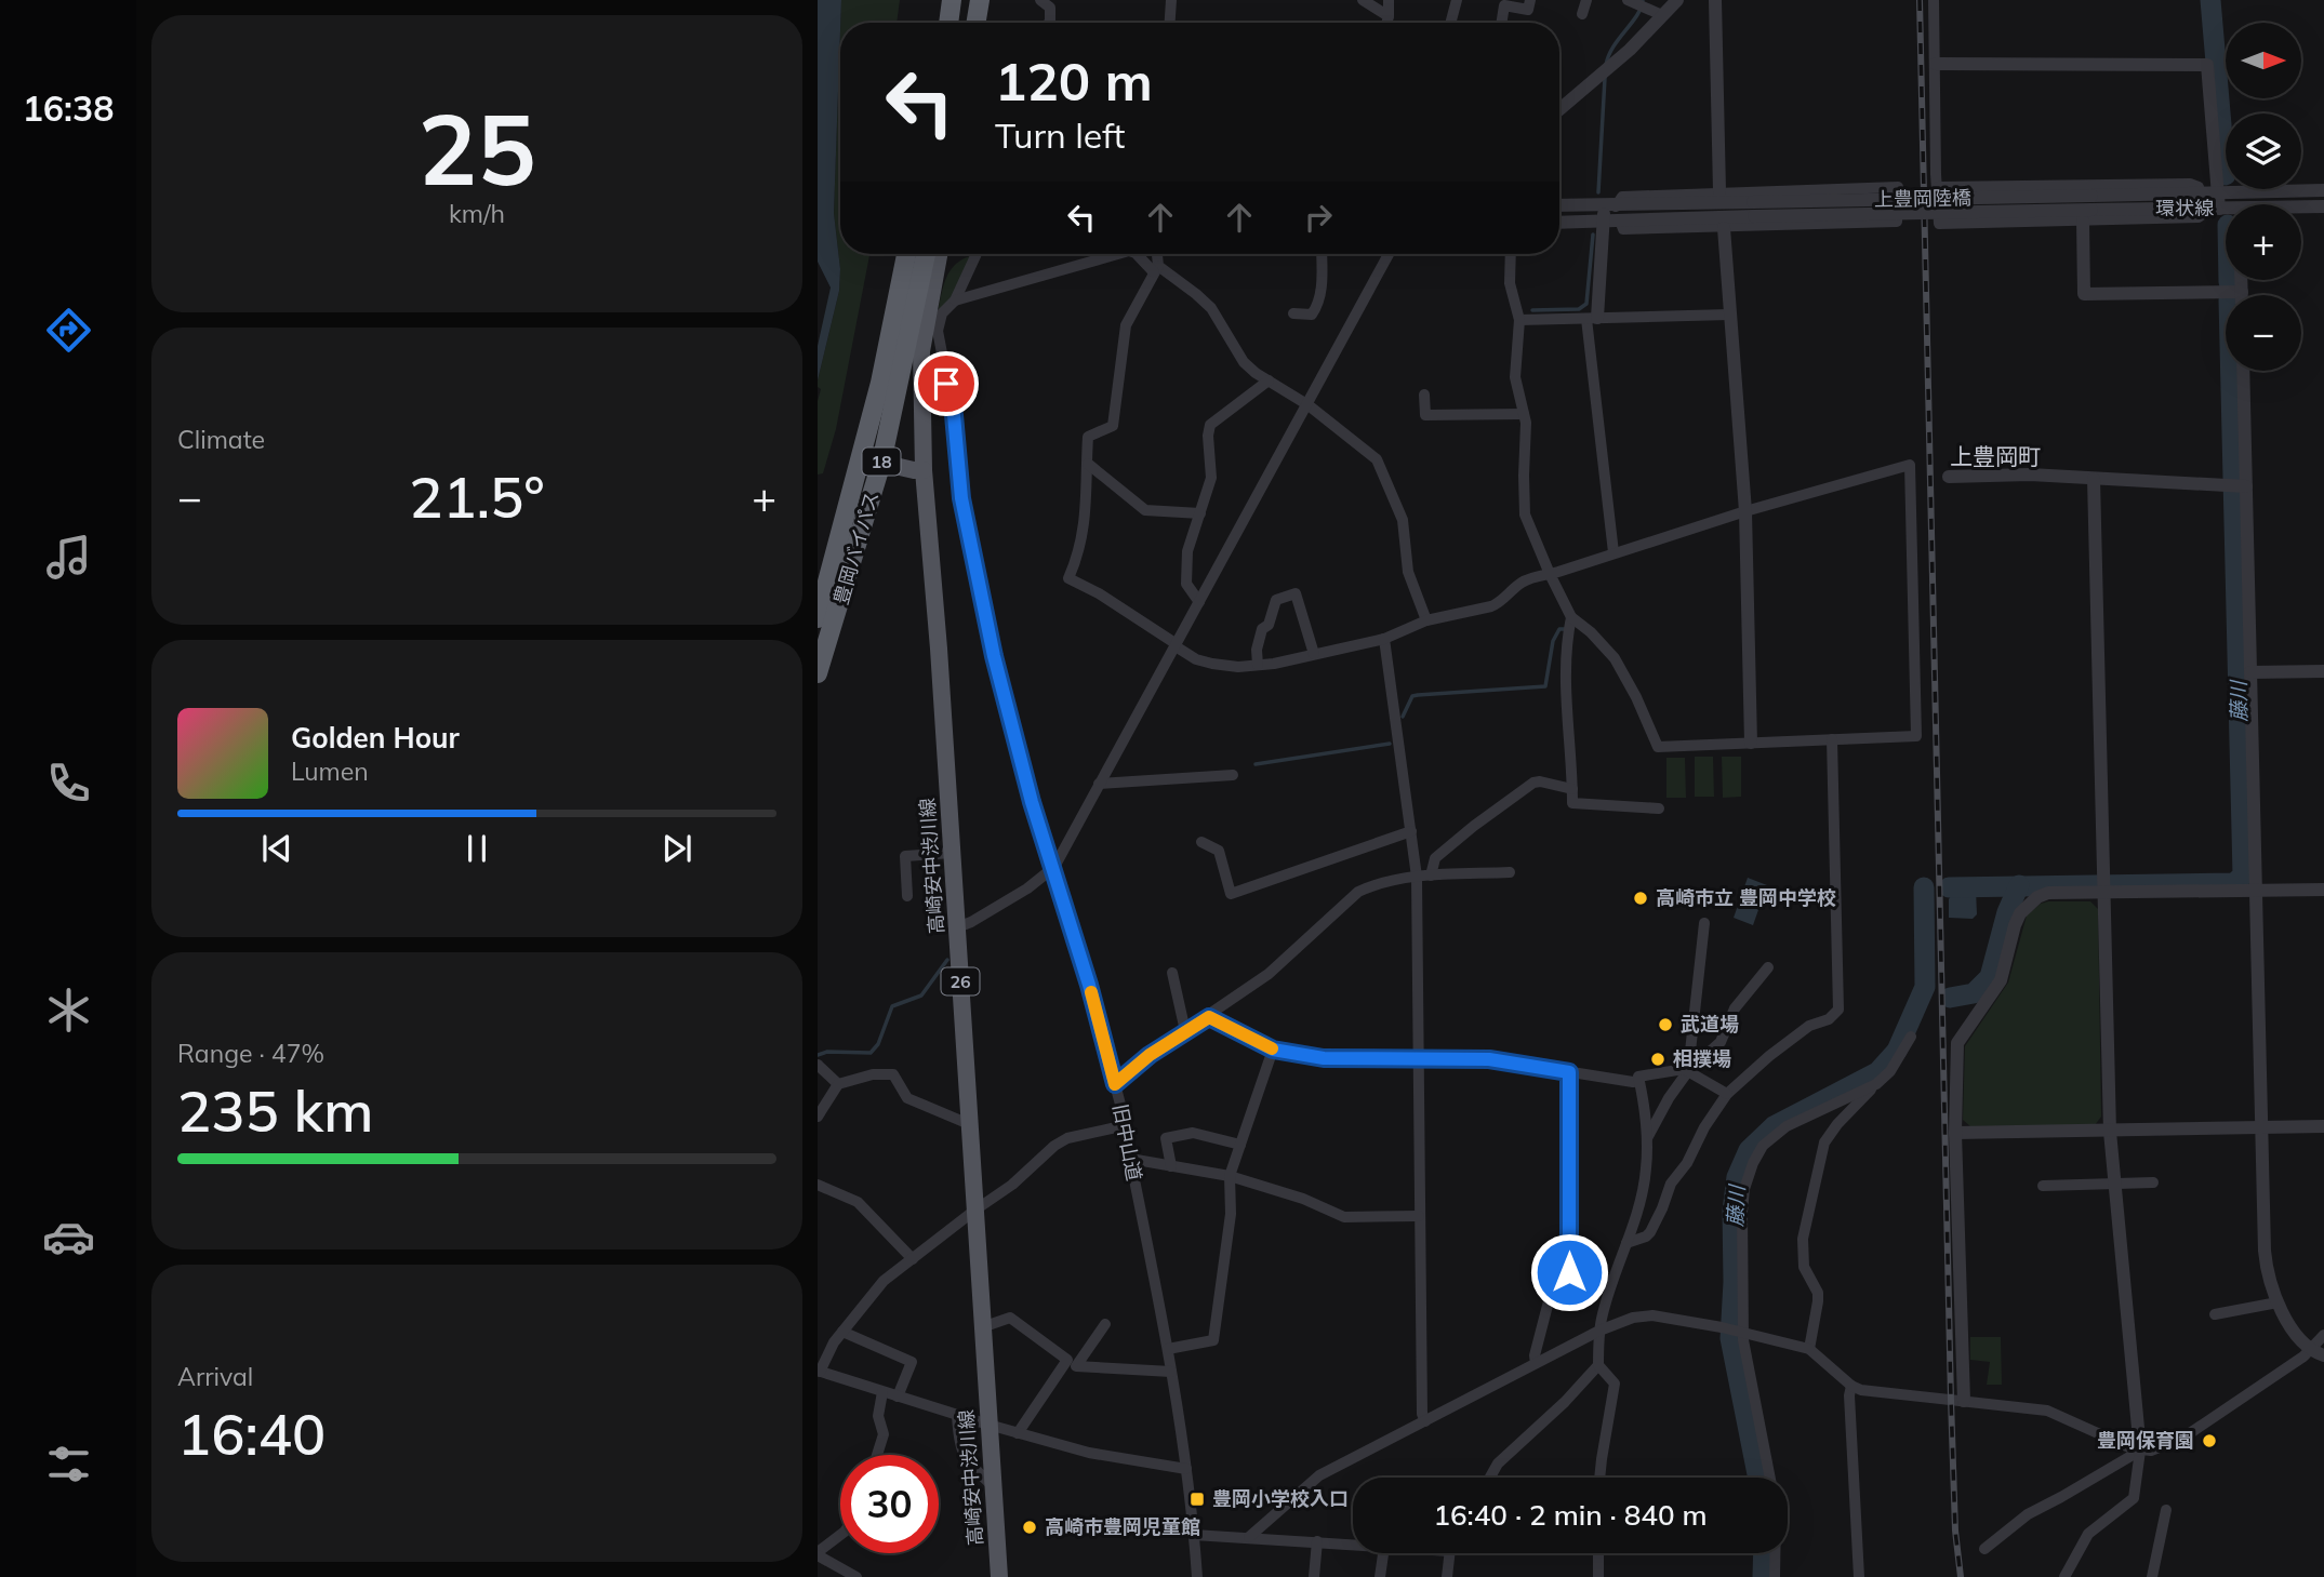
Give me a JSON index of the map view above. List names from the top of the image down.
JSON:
{
  "streets": {
    "highway": ["18", "豊岡バイパス"],
    "main road": ["高崎安中渋川線", "26"],
    "street": ["上豊岡陸橋", "環状線", "旧中山道"]
  },
  "crossings": [
    ["上豊岡陸橋", "環状線"]
  ],
  "districts": ["上豊岡町"],
  "water": ["藤川"],
  "places": {
    "other": [
      "高崎市立 豊岡中学校",
      "武道場",
      "相撲場",
      "豊岡保育園",
      "高崎市豊岡児童館"
    ],
    "transit": ["豊岡小学校入口"]
  },
  "north": "right",
  "page": {
    "tabs": "16:38",
    "tile": [
      ["25", "km/h"],
      "Climate",
      ["Range · 47%", "235 km"],
      ["Arrival", "16:40"]
    ],
    "map_buttons": ["+", "−"],
    "turn": ["120 m", "Turn left"],
    "heat": ["−", "21.5°", "+"],
    "song": ["Golden Hour", "Lumen"],
    "limit": "30",
    "trip": "16:40 · 2 min · 840 m"
  }
}
